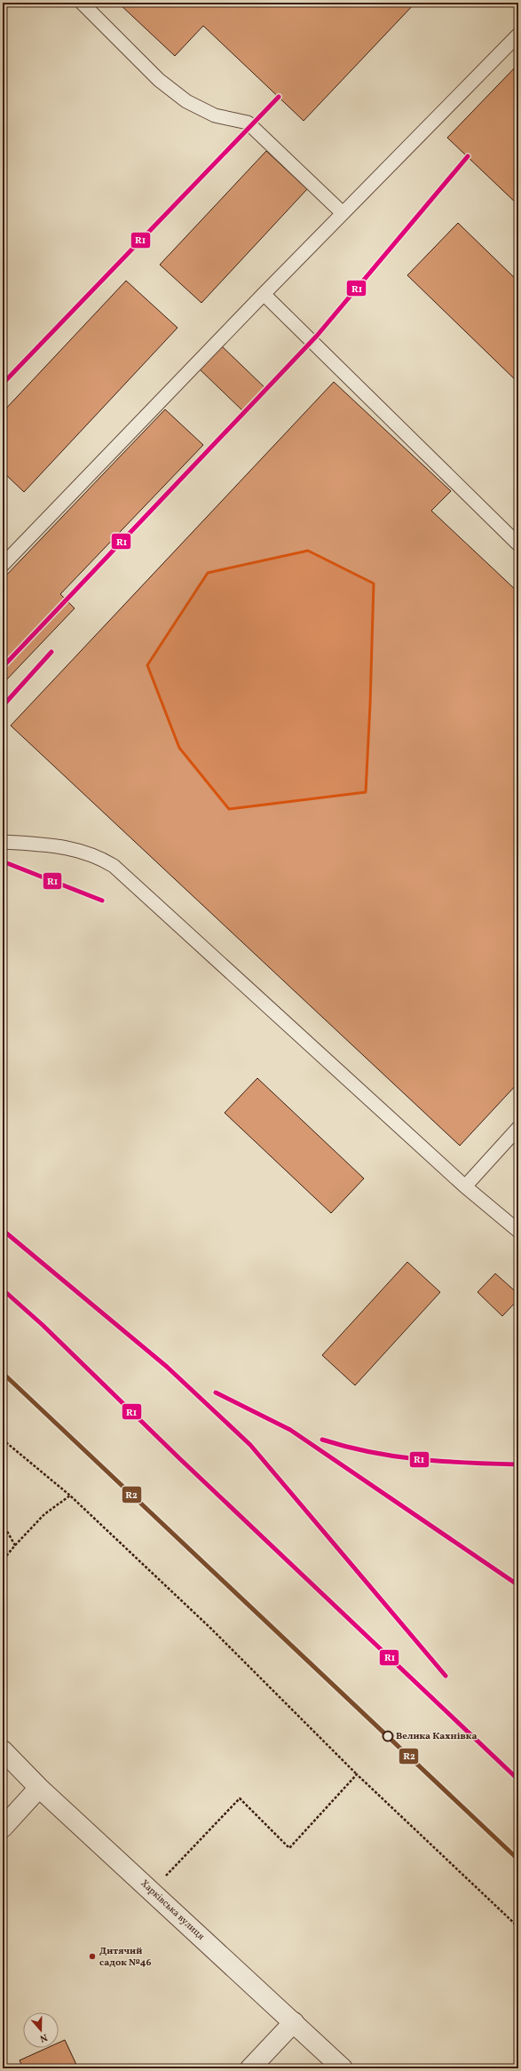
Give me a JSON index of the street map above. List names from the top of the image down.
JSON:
{
  "streets": {
    "street": ["Харківська вулиця"]
  },
  "places": ["Велика Кахнівка", "Дитячий садок №46"],
  "lines": ["transit line R1", "transit line R2"],
  "north": "bottom"
}
